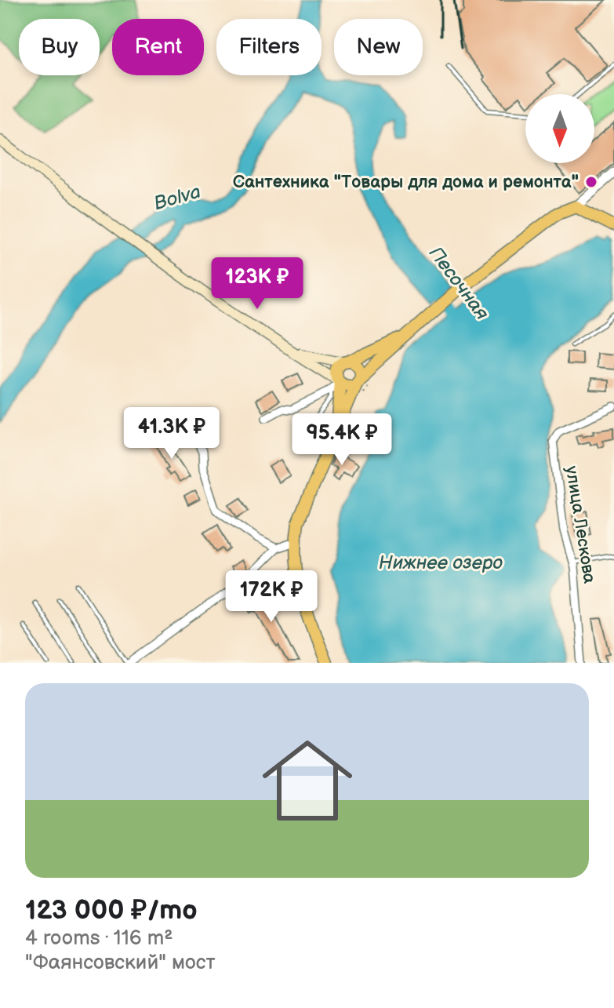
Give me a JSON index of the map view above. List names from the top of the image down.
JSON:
{
  "streets": {
    "street": ["улица Лескова"]
  },
  "water": ["Bolva", "Песочная", "Нижнее озеро"],
  "places": ["Сантехника \"Товары для дома и ремонта\""],
  "north": "bottom",
  "page": {
    "chip": [
      "Buy",
      "Rent",
      "Filters",
      "New"
    ],
    "price": [
      "123K ₽",
      "41.3K ₽",
      "95.4K ₽",
      "172K ₽"
    ],
    "list": [
      {
        "name": "123 000 ₽/mo",
        "note": "4 rooms · 116 m² · \"Фаянсовский\" мост"
      }
    ]
  }
}
